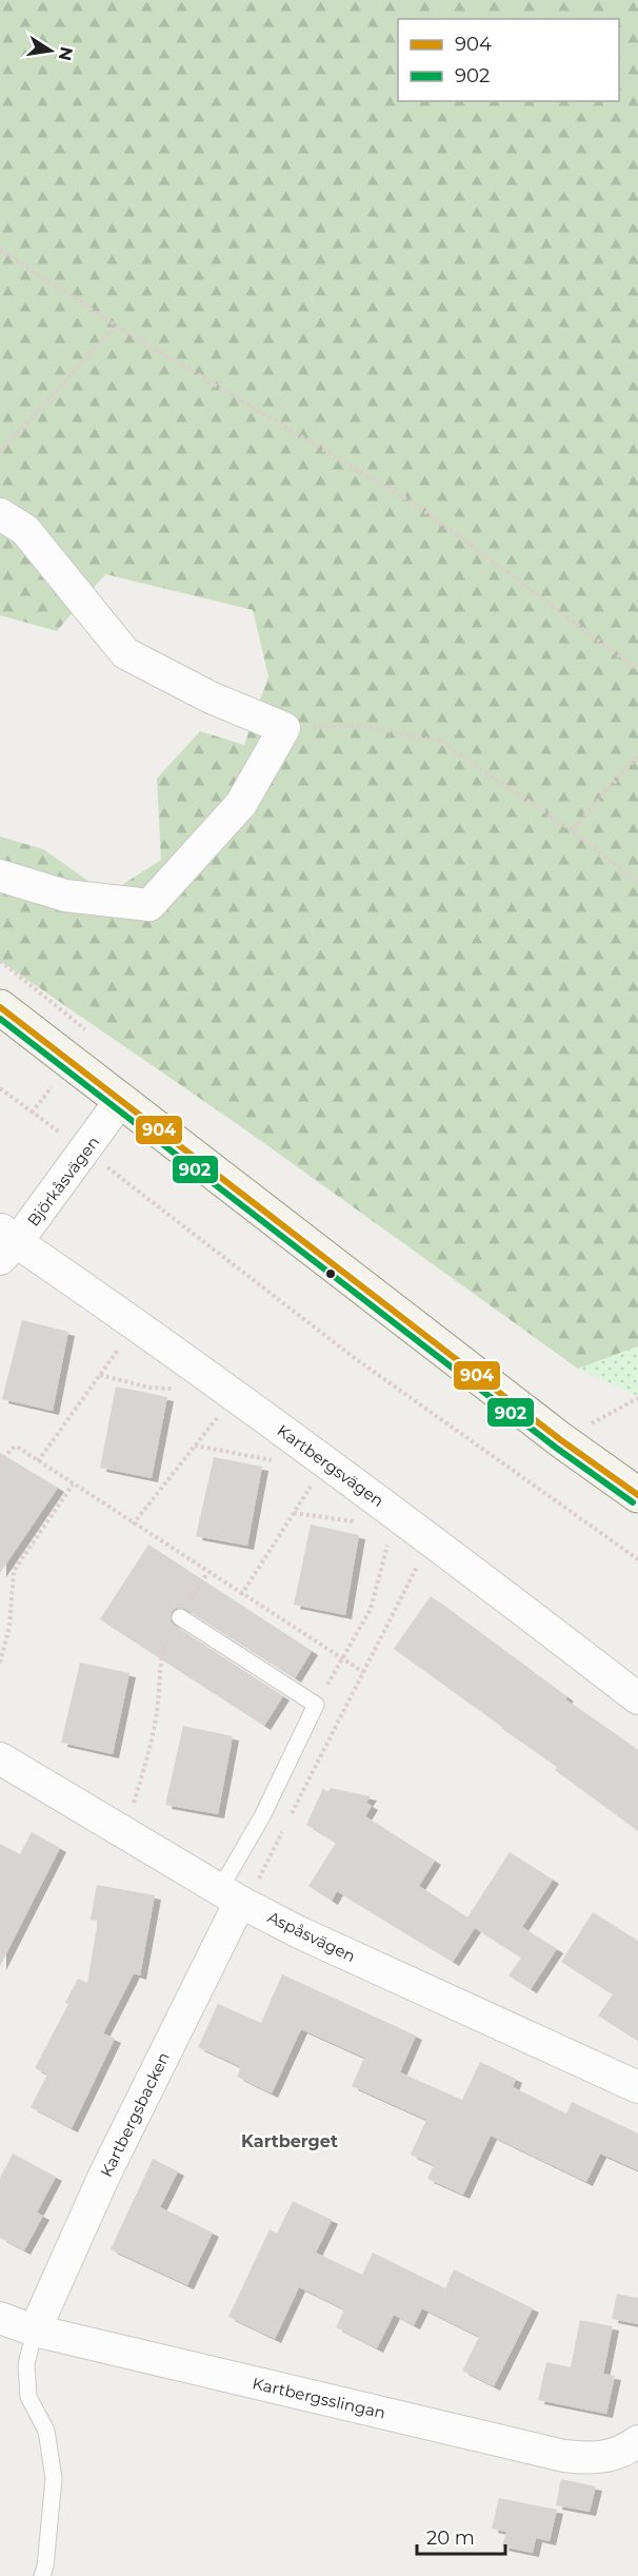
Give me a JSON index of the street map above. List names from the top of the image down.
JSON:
{
  "streets": {
    "street": [
      "Björkåsvägen",
      "Kartbergsvägen",
      "Aspåsvägen",
      "Kartbergsbacken",
      "Kartbergsslingan"
    ]
  },
  "crossings": [
    ["Björkåsvägen", "Kartbergsvägen"],
    ["Aspåsvägen", "Kartbergsbacken"],
    ["Kartbergsbacken", "Kartbergsslingan"]
  ],
  "districts": ["Kartberget"],
  "lines": ["transit line 904", "transit line 902"],
  "legend": ["904", "902"],
  "scale_bar": "20 m",
  "north": "right"
}
